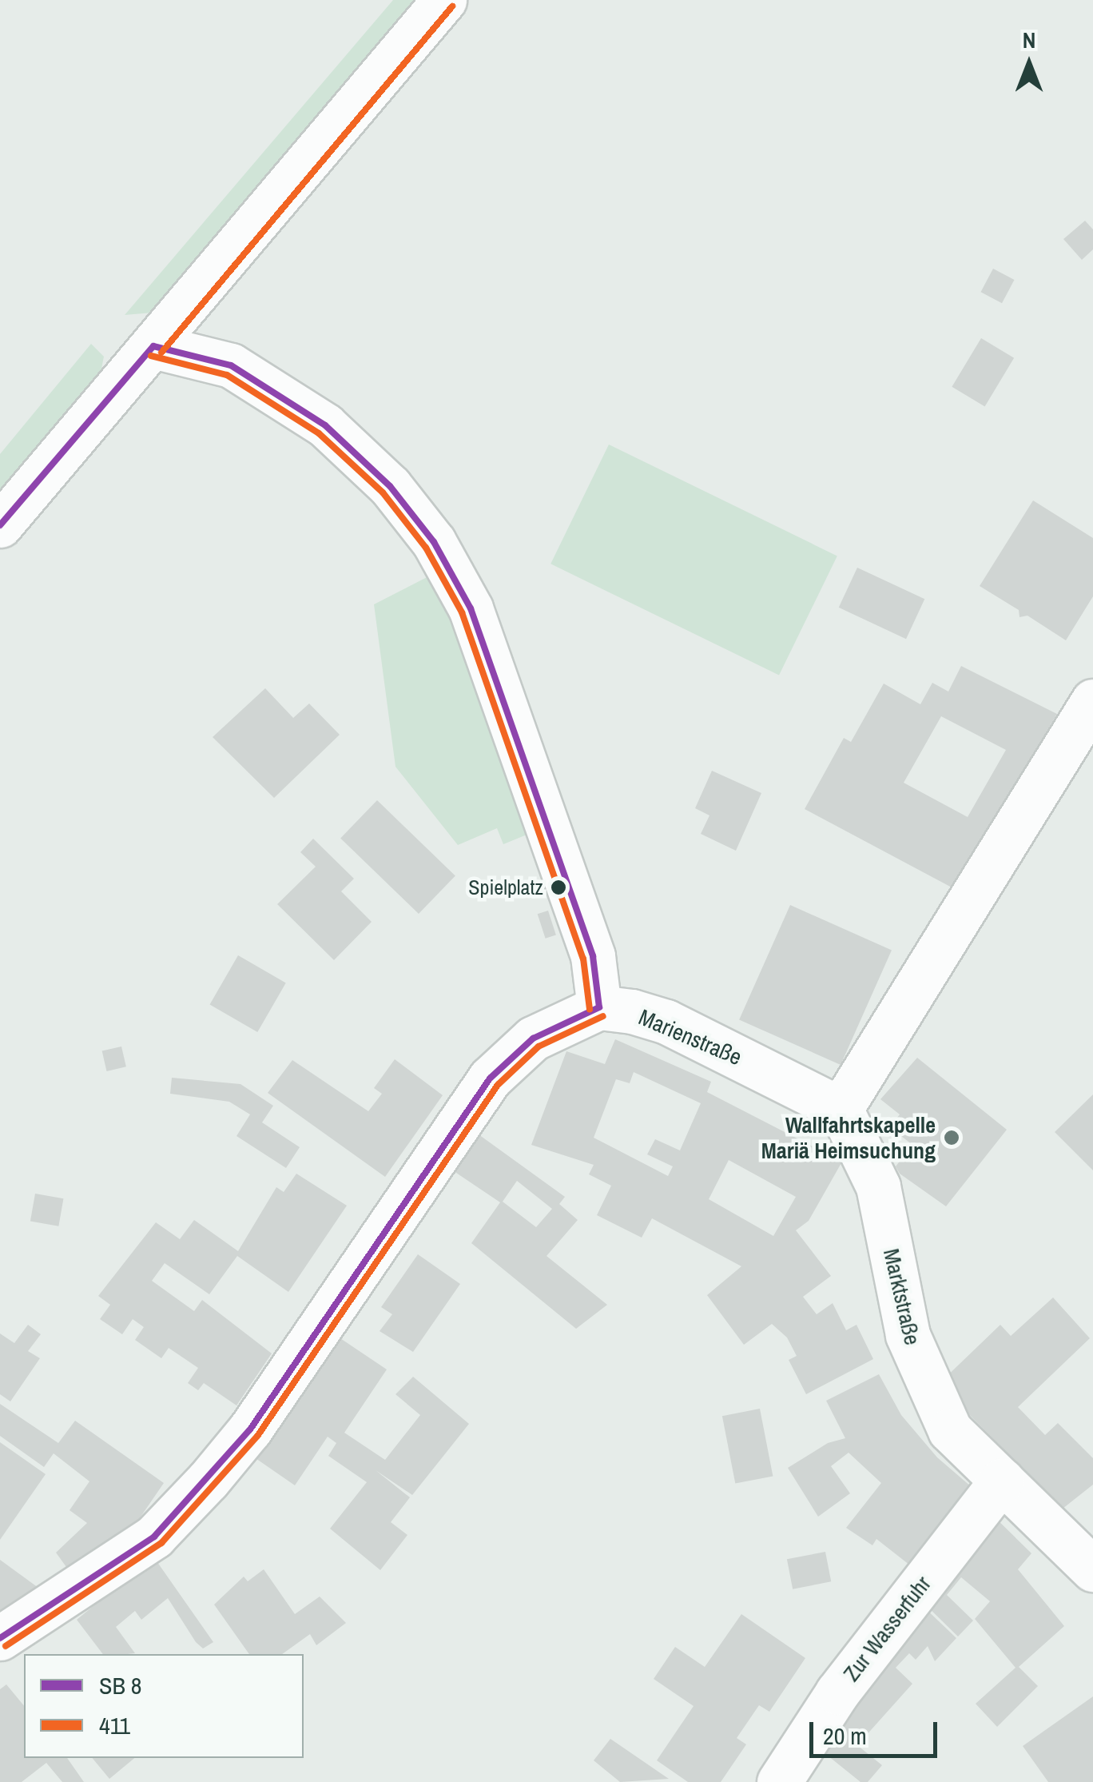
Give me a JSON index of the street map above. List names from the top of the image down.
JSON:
{
  "streets": {
    "street": ["Marienstraße", "Marktstraße", "Zur Wasserfuhr"]
  },
  "crossings": [
    ["Marienstraße", "Marktstraße"],
    ["Marktstraße", "Zur Wasserfuhr"]
  ],
  "places": ["Spielplatz", "Wallfahrtskapelle Mariä Heimsuchung"],
  "lines": ["transit line 411"],
  "legend": ["SB 8", "411"],
  "scale_bar": "20 m",
  "north": "top"
}
